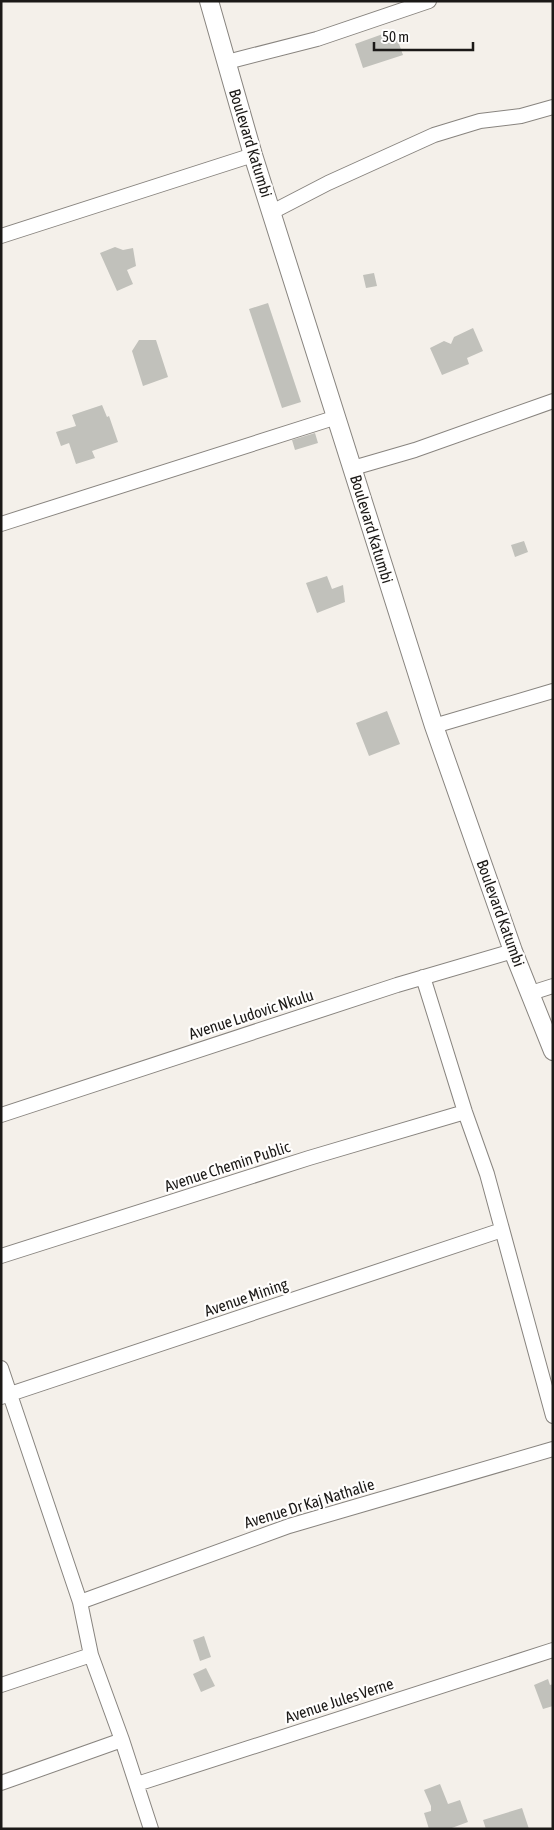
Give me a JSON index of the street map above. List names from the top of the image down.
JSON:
{
  "streets": {
    "street": [
      "Boulevard Katumbi",
      "Avenue Ludovic Nkulu",
      "Avenue Chemin Public",
      "Avenue Mining",
      "Avenue Dr Kaj Nathalie",
      "Avenue Jules Verne"
    ]
  },
  "crossings": [
    ["Boulevard Katumbi", "Avenue Ludovic Nkulu"]
  ],
  "scale_bar": "50 m"
}
